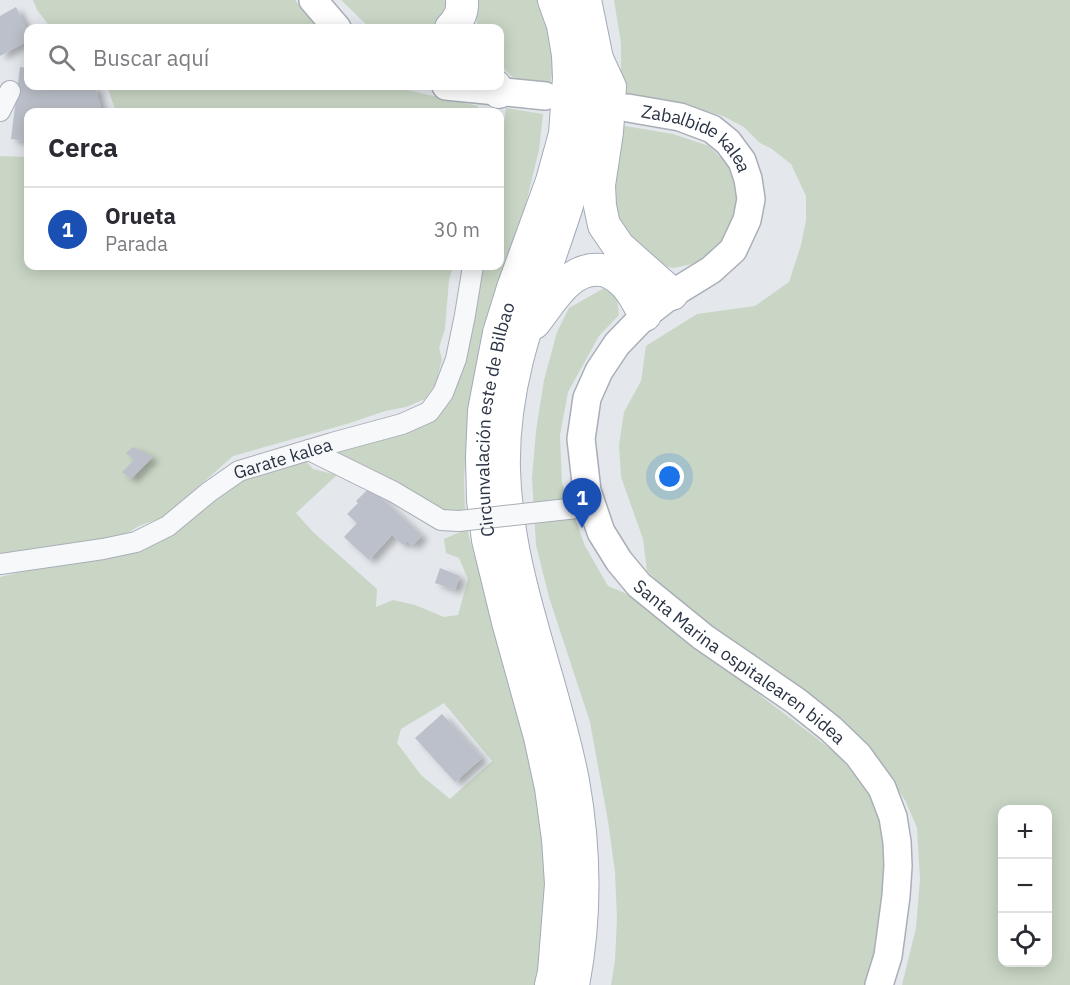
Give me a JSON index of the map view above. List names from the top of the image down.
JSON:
{
  "streets": {
    "main road": ["Circunvalación este de Bilbao"],
    "street": ["Zabalbide kalea", "Garate kalea", "Santa Marina ospitalearen bidea"]
  },
  "crossings": [
    ["Zabalbide kalea", "Santa Marina ospitalearen bidea"]
  ],
  "page": {
    "search": "Buscar aquí",
    "heading": "Cerca",
    "list": [
      {
        "mark": "1",
        "name": "Orueta",
        "note": "Parada",
        "value": "30 m"
      }
    ],
    "pins": "1",
    "map_buttons": ["+", "−"]
  }
}
